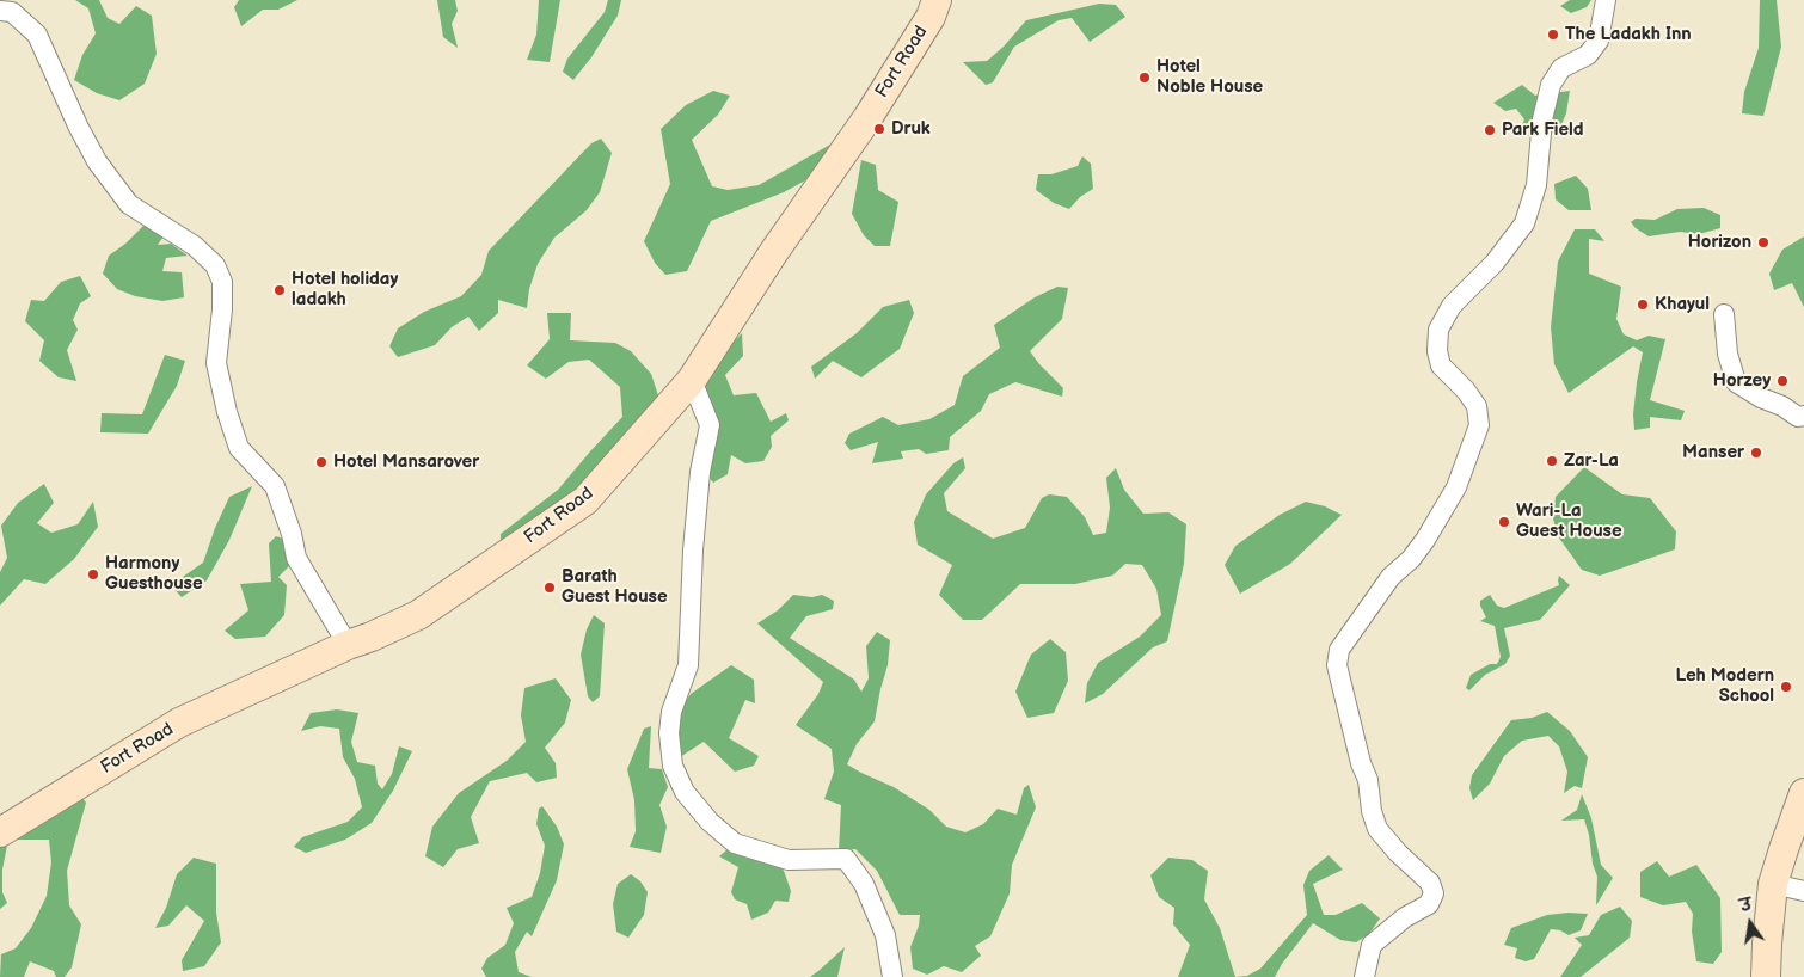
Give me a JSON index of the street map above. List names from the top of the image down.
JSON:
{
  "streets": {
    "street": ["Fort Road"]
  },
  "places": [
    "The Ladakh Inn",
    "Hotel Noble House",
    "Druk",
    "Park Field",
    "Horizon",
    "Hotel holiday ladakh",
    "Khayul",
    "Horzey",
    "Manser",
    "Zar-La",
    "Hotel Mansarover",
    "Wari-La Guest House",
    "Harmony Guesthouse",
    "Barath Guest House",
    "Leh Modern School"
  ],
  "north": "top"
}
